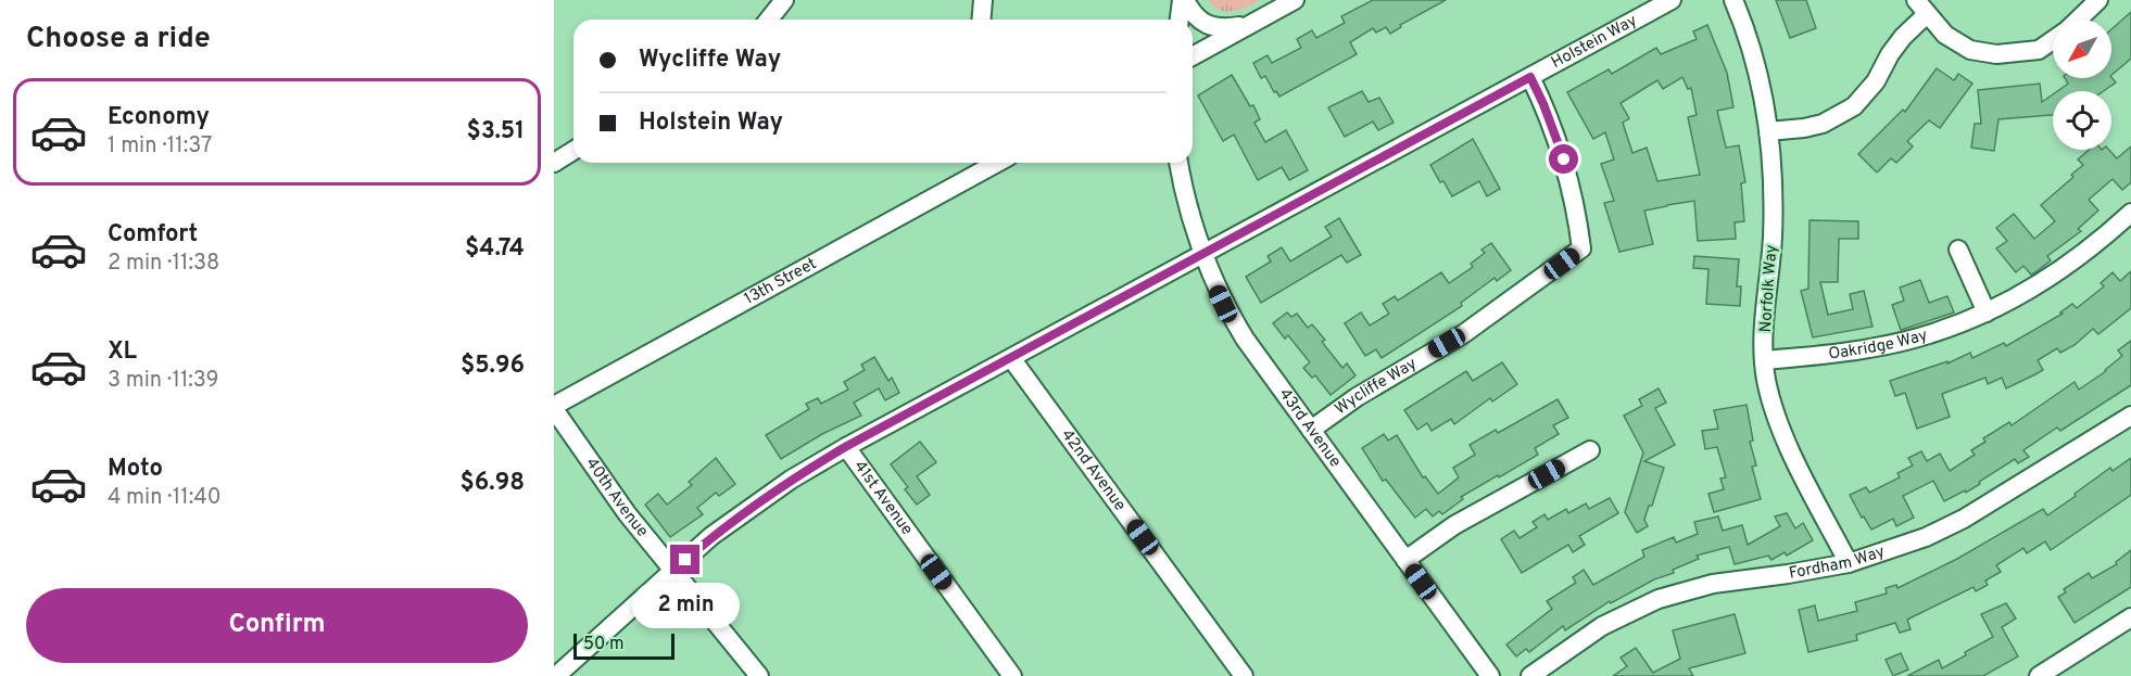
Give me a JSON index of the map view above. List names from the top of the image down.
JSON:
{
  "streets": {
    "street": [
      "Holstein Way",
      "13th Street",
      "Norfolk Way",
      "Oakridge Way",
      "Wycliffe Way",
      "43rd Avenue",
      "42nd Avenue",
      "40th Avenue",
      "41st Avenue",
      "Fordham Way"
    ]
  },
  "crossings": [
    ["Holstein Way", "Wycliffe Way"],
    ["Holstein Way", "43rd Avenue"],
    ["Holstein Way", "42nd Avenue"],
    ["Holstein Way", "40th Avenue"],
    ["Holstein Way", "41st Avenue"],
    ["13th Street", "40th Avenue"],
    ["Norfolk Way", "Oakridge Way"],
    ["Norfolk Way", "Fordham Way"],
    ["Wycliffe Way", "43rd Avenue"]
  ],
  "scale_bar": "50 m",
  "north": "bottom left",
  "page": {
    "heading": "Choose a ride",
    "banner": ["Wycliffe Way", "Holstein Way"],
    "list": [
      {
        "name": "Economy",
        "note": "1 min · 11:37",
        "value": "$3.51"
      },
      {
        "name": "Comfort",
        "note": "2 min · 11:38",
        "value": "$4.74"
      },
      {
        "name": "XL",
        "note": "3 min · 11:39",
        "value": "$5.96"
      },
      {
        "name": "Moto",
        "note": "4 min · 11:40",
        "value": "$6.98"
      }
    ],
    "buttons": "Confirm",
    "bubble": "2 min",
    "scale": "50 m"
  }
}
